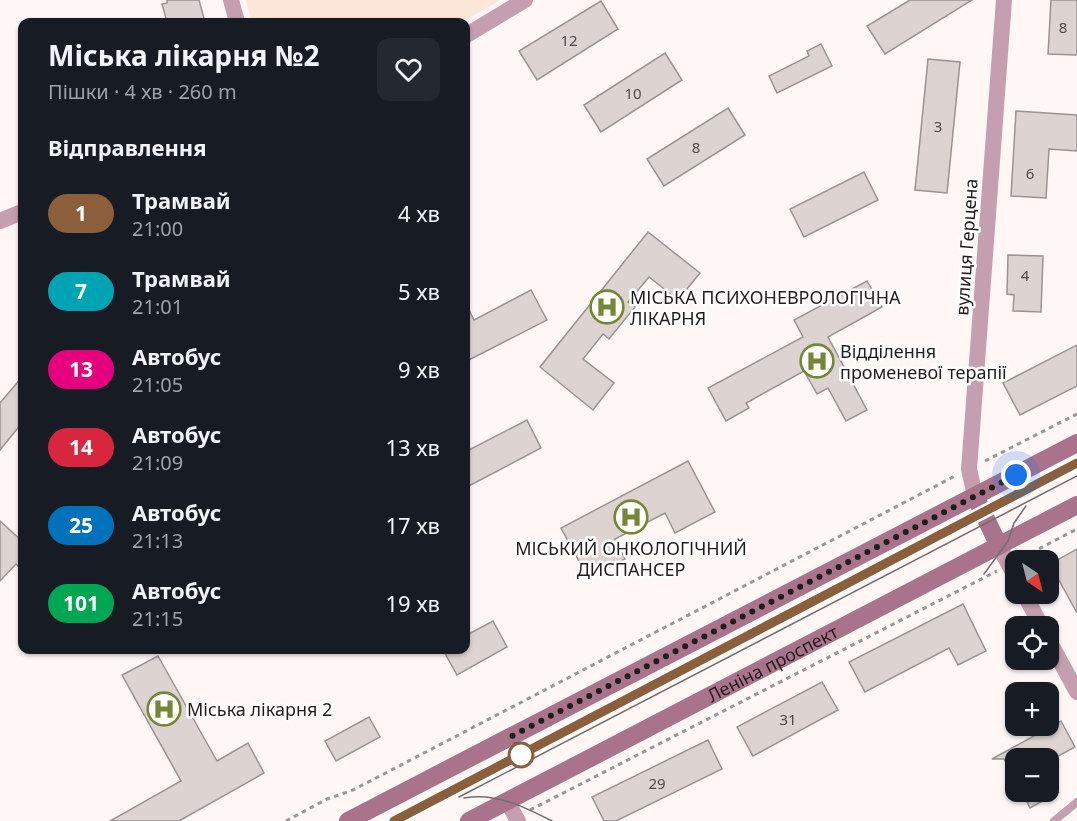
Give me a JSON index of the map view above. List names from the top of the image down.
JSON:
{
  "streets": {
    "main road": ["Леніна проспект"],
    "street": ["вулиця Герцена"]
  },
  "places": {
    "hospital": [
      "МІСЬКА ПСИХОНЕВРОЛОГІЧНА ЛІКАРНЯ",
      "Відділення променевої терапії",
      "МІСЬКИЙ ОНКОЛОГІЧНИЙ ДИСПАНСЕР",
      "Міська лікарня 2"
    ]
  },
  "lines": ["tram line 1"],
  "house_numbers": [
    "8",
    "12",
    "10",
    "3",
    "8",
    "6",
    "4",
    "31",
    "29"
  ],
  "north": "bottom right",
  "page": {
    "heading": [
      ["Міська лікарня №2", "Пішки · 4 хв · 260 m"],
      "Відправлення"
    ],
    "list": [
      {
        "mark": "1",
        "name": "Трамвай",
        "note": "21:00",
        "value": "4 хв"
      },
      {
        "mark": "7",
        "name": "Трамвай",
        "note": "21:01",
        "value": "5 хв"
      },
      {
        "mark": "13",
        "name": "Автобус",
        "note": "21:05",
        "value": "9 хв"
      },
      {
        "mark": "14",
        "name": "Автобус",
        "note": "21:09",
        "value": "13 хв"
      },
      {
        "mark": "25",
        "name": "Автобус",
        "note": "21:13",
        "value": "17 хв"
      },
      {
        "mark": "101",
        "name": "Автобус",
        "note": "21:15",
        "value": "19 хв"
      }
    ],
    "map_buttons": ["+", "−"]
  }
}
